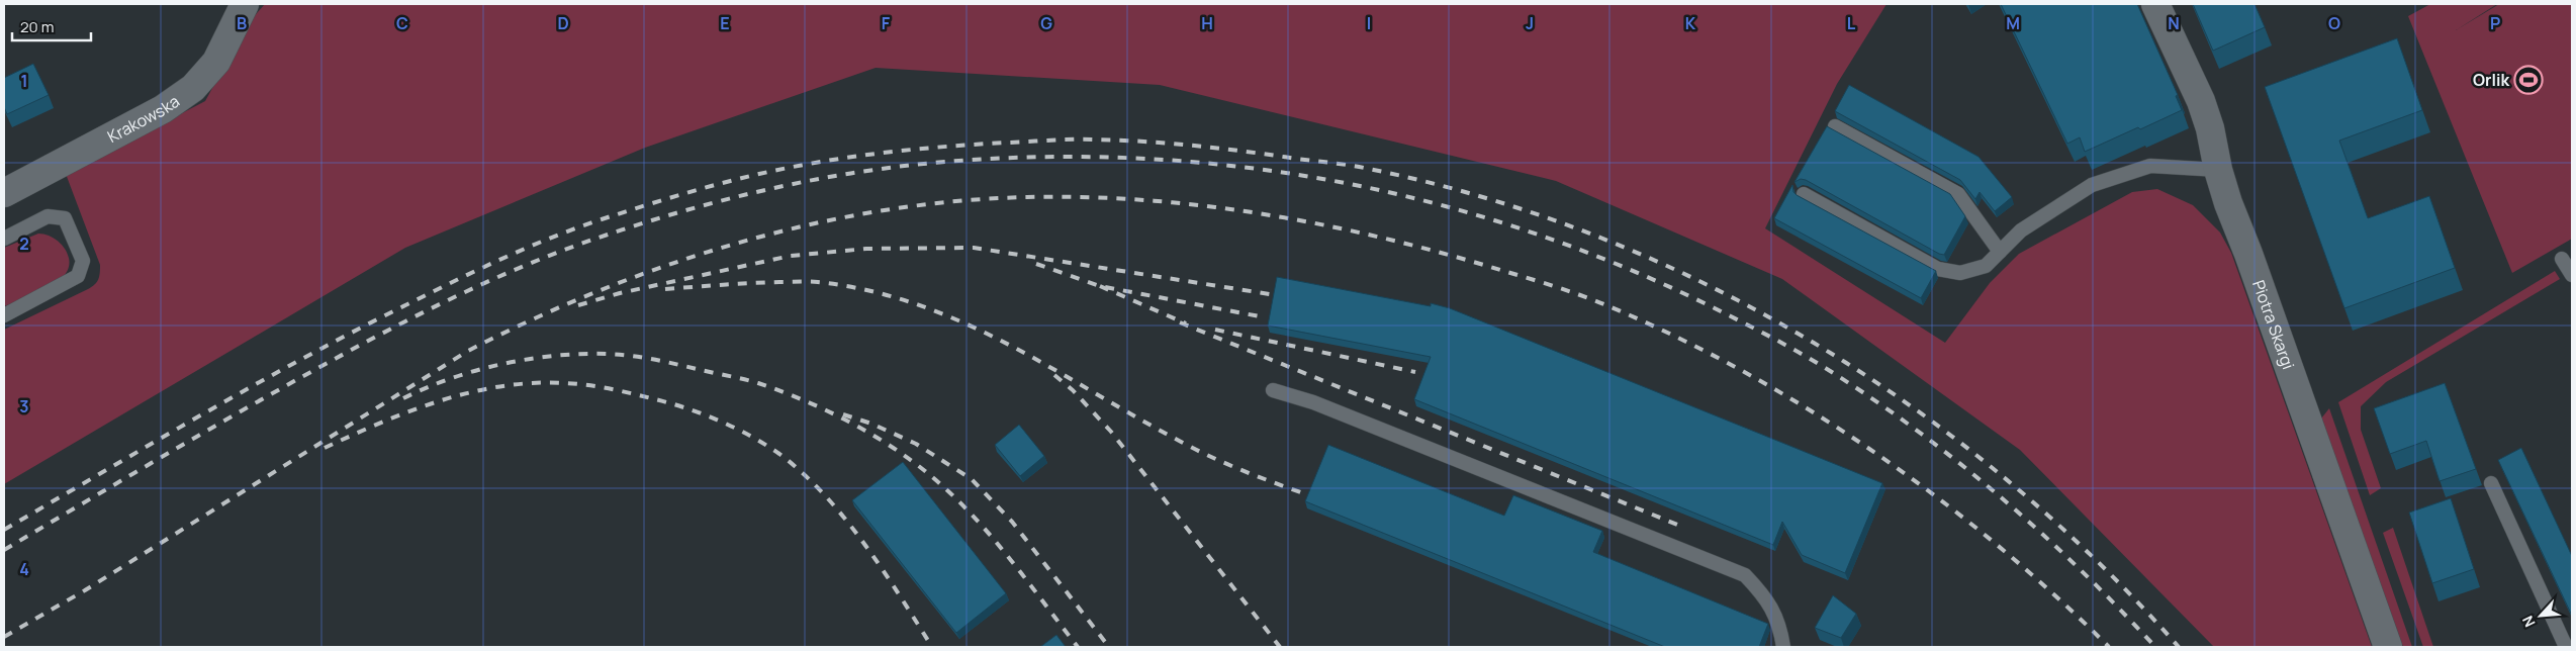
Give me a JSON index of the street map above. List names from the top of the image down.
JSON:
{
  "streets": {
    "street": ["Krakowska", "Piotra Skargi"]
  },
  "places": {
    "sports": ["Orlik"]
  },
  "scale_bar": "20 m",
  "north": "bottom left",
  "grid": {
    "columns": [
      "B",
      "C",
      "D",
      "E",
      "F",
      "G",
      "H",
      "I",
      "J",
      "K",
      "L",
      "M",
      "N",
      "O",
      "P"
    ],
    "rows": [
      "1",
      "2",
      "3",
      "4"
    ]
  }
}
